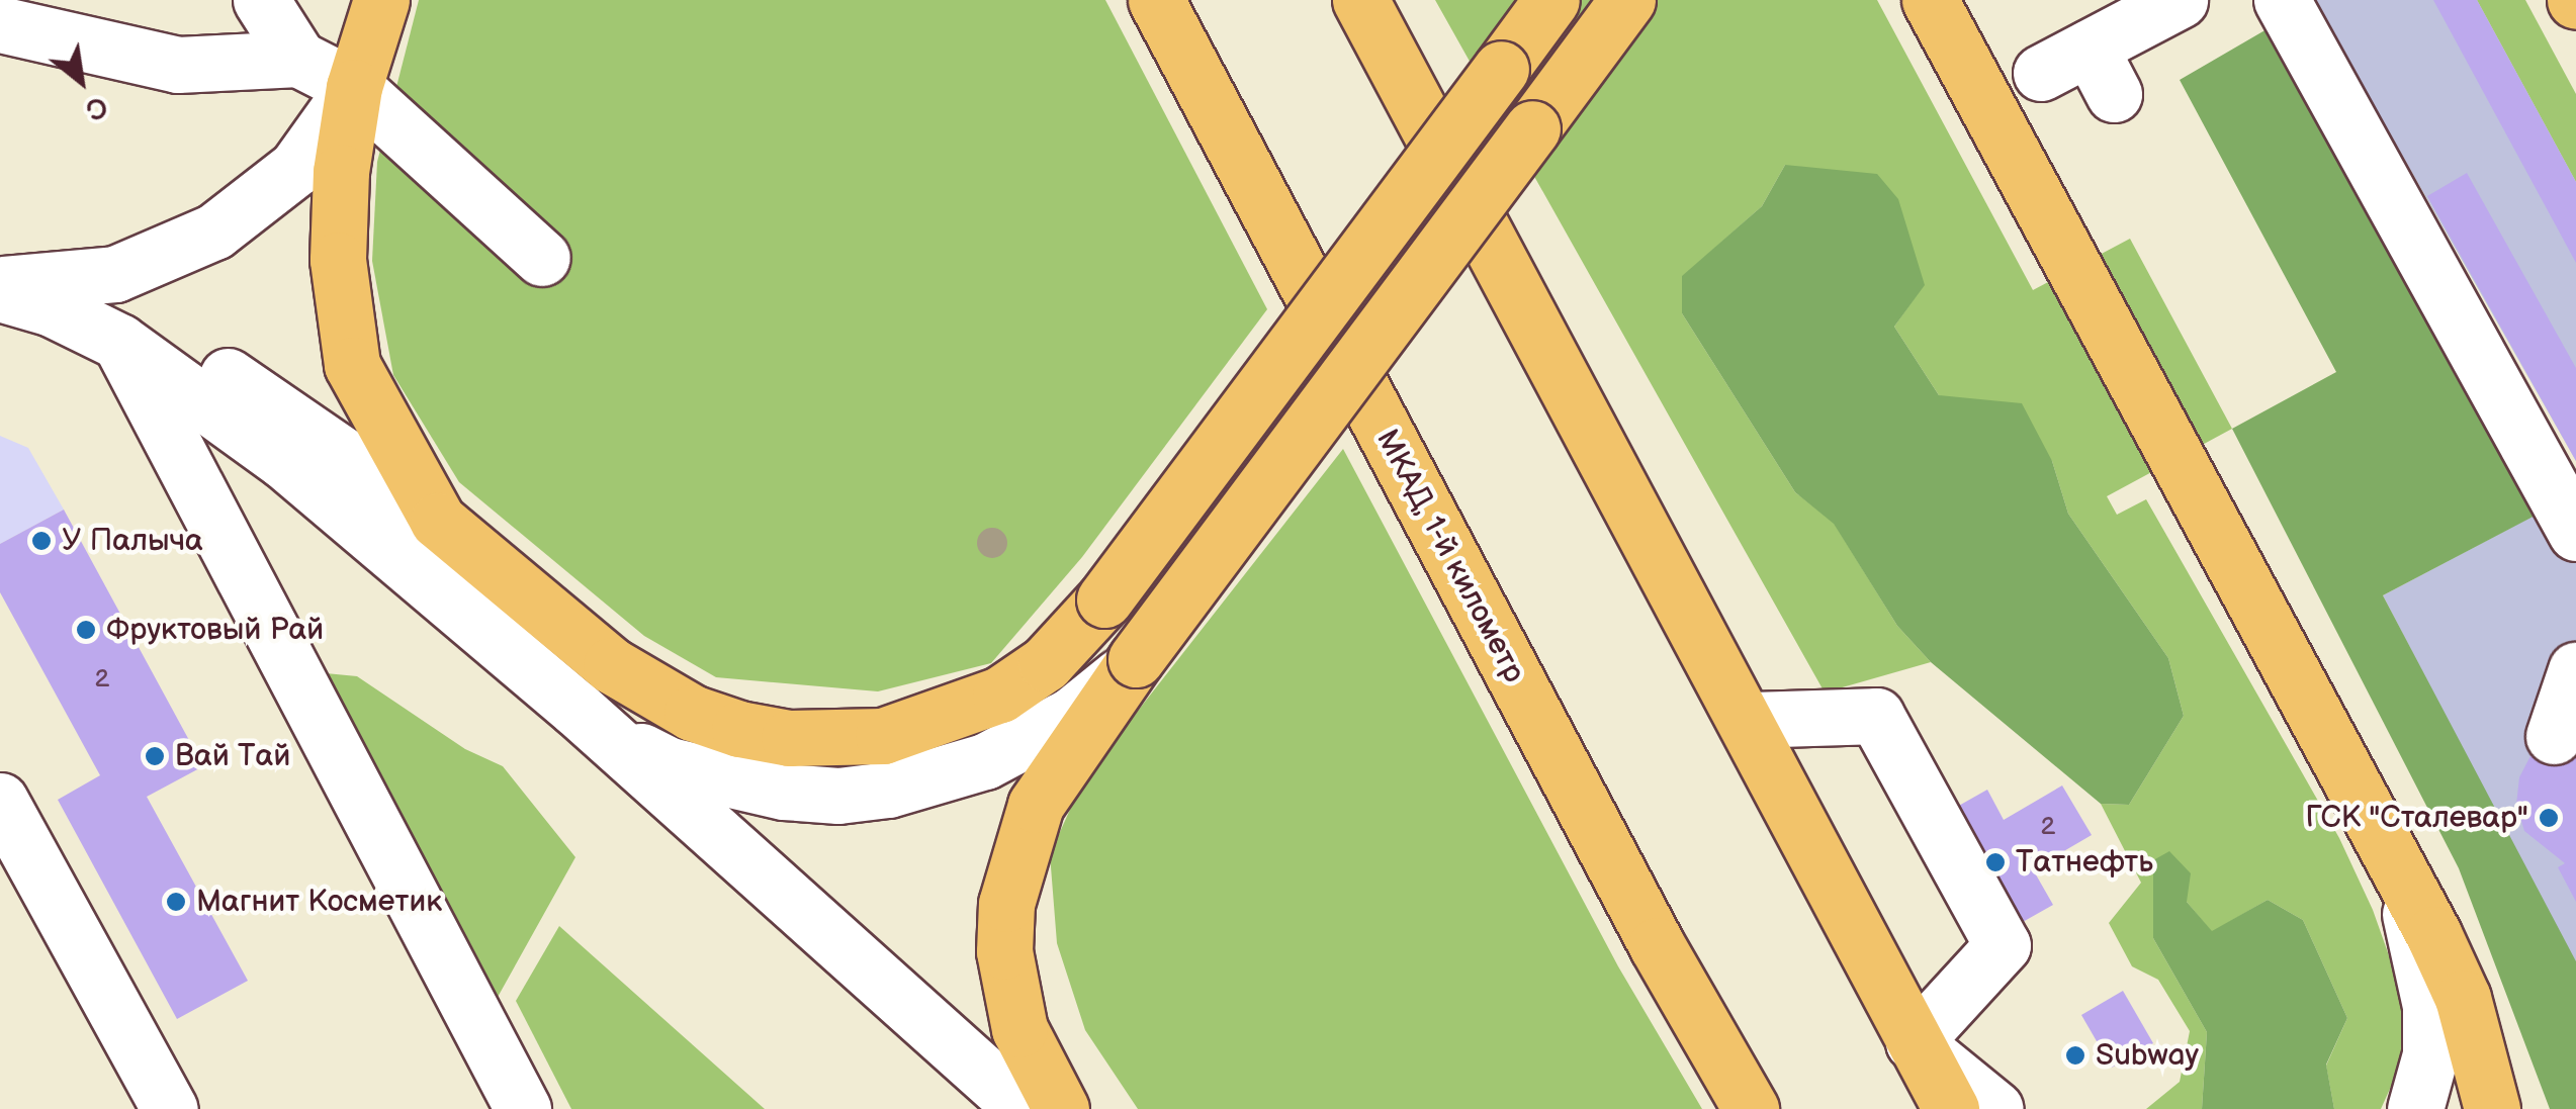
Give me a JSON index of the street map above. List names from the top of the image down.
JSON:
{
  "streets": {
    "main road": ["МКАД, 1-й километр"]
  },
  "places": [
    "У Палыча",
    "Фруктовый Рай",
    "Вай Тай",
    "ГСК \"Сталевар\"",
    "Татнефть",
    "Магнит Косметик",
    "Subway"
  ],
  "house_numbers": ["2", "2"],
  "north": "bottom right"
}
